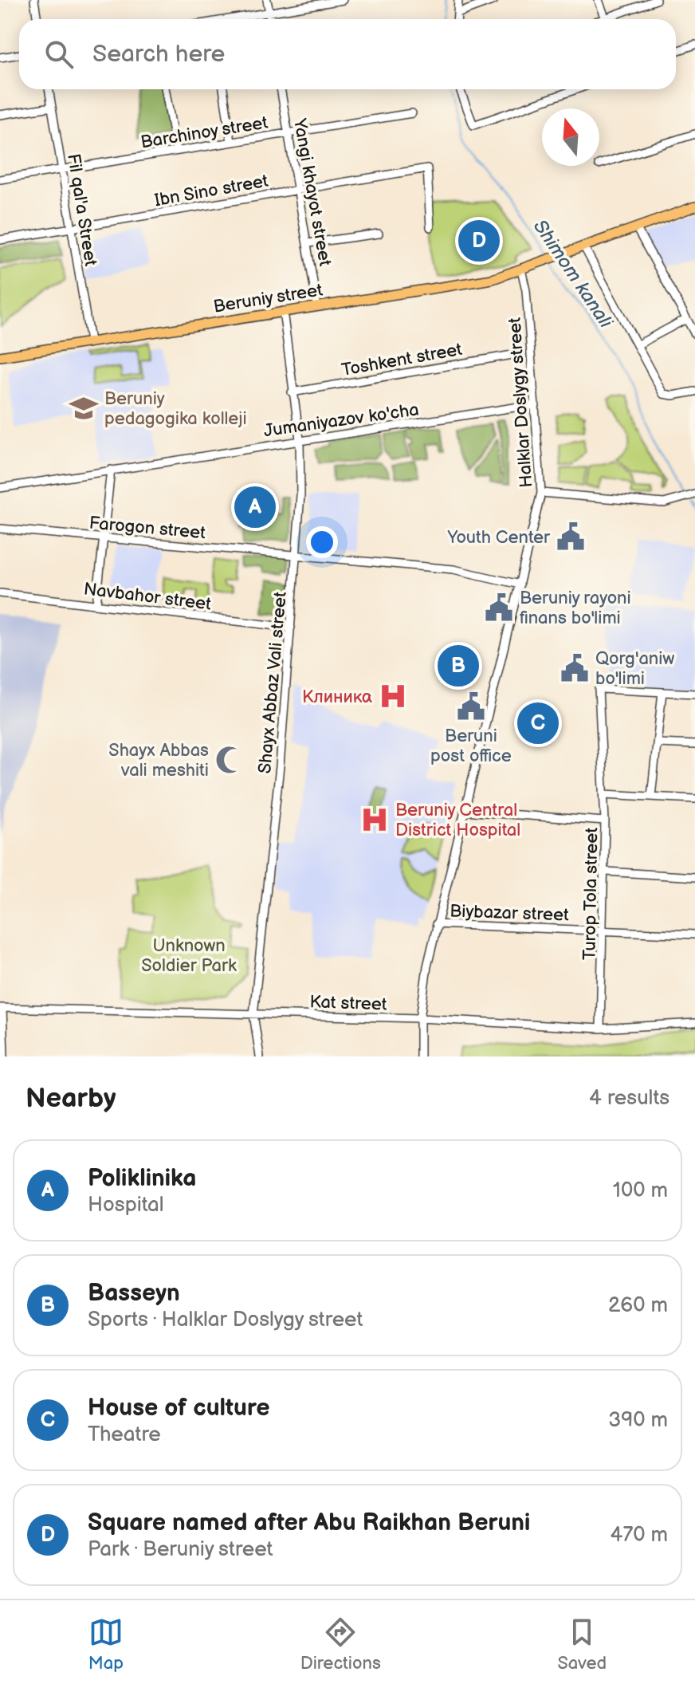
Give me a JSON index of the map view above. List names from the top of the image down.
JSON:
{
  "streets": {
    "main road": ["Beruniy street"],
    "street": [
      "Barchinoy street",
      "Ibn Sino street",
      "Yangi khayot street",
      "Fil qal'a Street",
      "Toshkent street",
      "Halklar Doslygy street",
      "Jumaniyazov ko'cha",
      "Farogon street",
      "Navbahor street",
      "Shayx Abbaz Vali street",
      "Turop Tola street",
      "Biybazar street",
      "Kat street"
    ]
  },
  "crossings": [
    ["Barchinoy street", "Yangi khayot street"],
    ["Barchinoy street", "Fil qal'a Street"],
    ["Ibn Sino street", "Yangi khayot street"],
    ["Ibn Sino street", "Fil qal'a Street"],
    ["Yangi khayot street", "Beruniy street"],
    ["Fil qal'a Street", "Beruniy street"],
    ["Beruniy street", "Halklar Doslygy street"],
    ["Beruniy street", "Shayx Abbaz Vali street"],
    ["Toshkent street", "Shayx Abbaz Vali street"],
    ["Halklar Doslygy street", "Jumaniyazov ko'cha"],
    ["Halklar Doslygy street", "Farogon street"],
    ["Halklar Doslygy street", "Biybazar street"],
    ["Halklar Doslygy street", "Kat street"],
    ["Jumaniyazov ko'cha", "Shayx Abbaz Vali street"],
    ["Farogon street", "Shayx Abbaz Vali street"],
    ["Navbahor street", "Shayx Abbaz Vali street"],
    ["Shayx Abbaz Vali street", "Kat street"],
    ["Turop Tola street", "Biybazar street"],
    ["Turop Tola street", "Kat street"]
  ],
  "water": ["Shimom kanali"],
  "parks": ["Unknown Soldier Park"],
  "places": {
    "school or university": ["Beruniy pedagogika kolleji"],
    "public building": [
      "Youth Center",
      "Beruniy rayoni finans bo'limi",
      "Qorg'aniw bo'limi",
      "Beruni post office"
    ],
    "hospital": ["Клиника", "Beruniy Central District Hospital"],
    "mosque": ["Shayx Abbas vali meshiti"]
  },
  "north": "top",
  "page": {
    "search": "Search here",
    "pins": [
      "D",
      "A",
      "B",
      "C"
    ],
    "heading": ["Nearby", "4 results"],
    "list": [
      {
        "mark": "A",
        "name": "Poliklinika",
        "note": "Hospital",
        "value": "100 m"
      },
      {
        "mark": "B",
        "name": "Basseyn",
        "note": "Sports · Halklar Doslygy street",
        "value": "260 m"
      },
      {
        "mark": "C",
        "name": "House of culture",
        "note": "Theatre",
        "value": "390 m"
      },
      {
        "mark": "D",
        "name": "Square named after Abu Raikhan Beruni",
        "note": "Park · Beruniy street",
        "value": "470 m"
      }
    ],
    "nav": ["Map", "Directions", "Saved"]
  }
}
